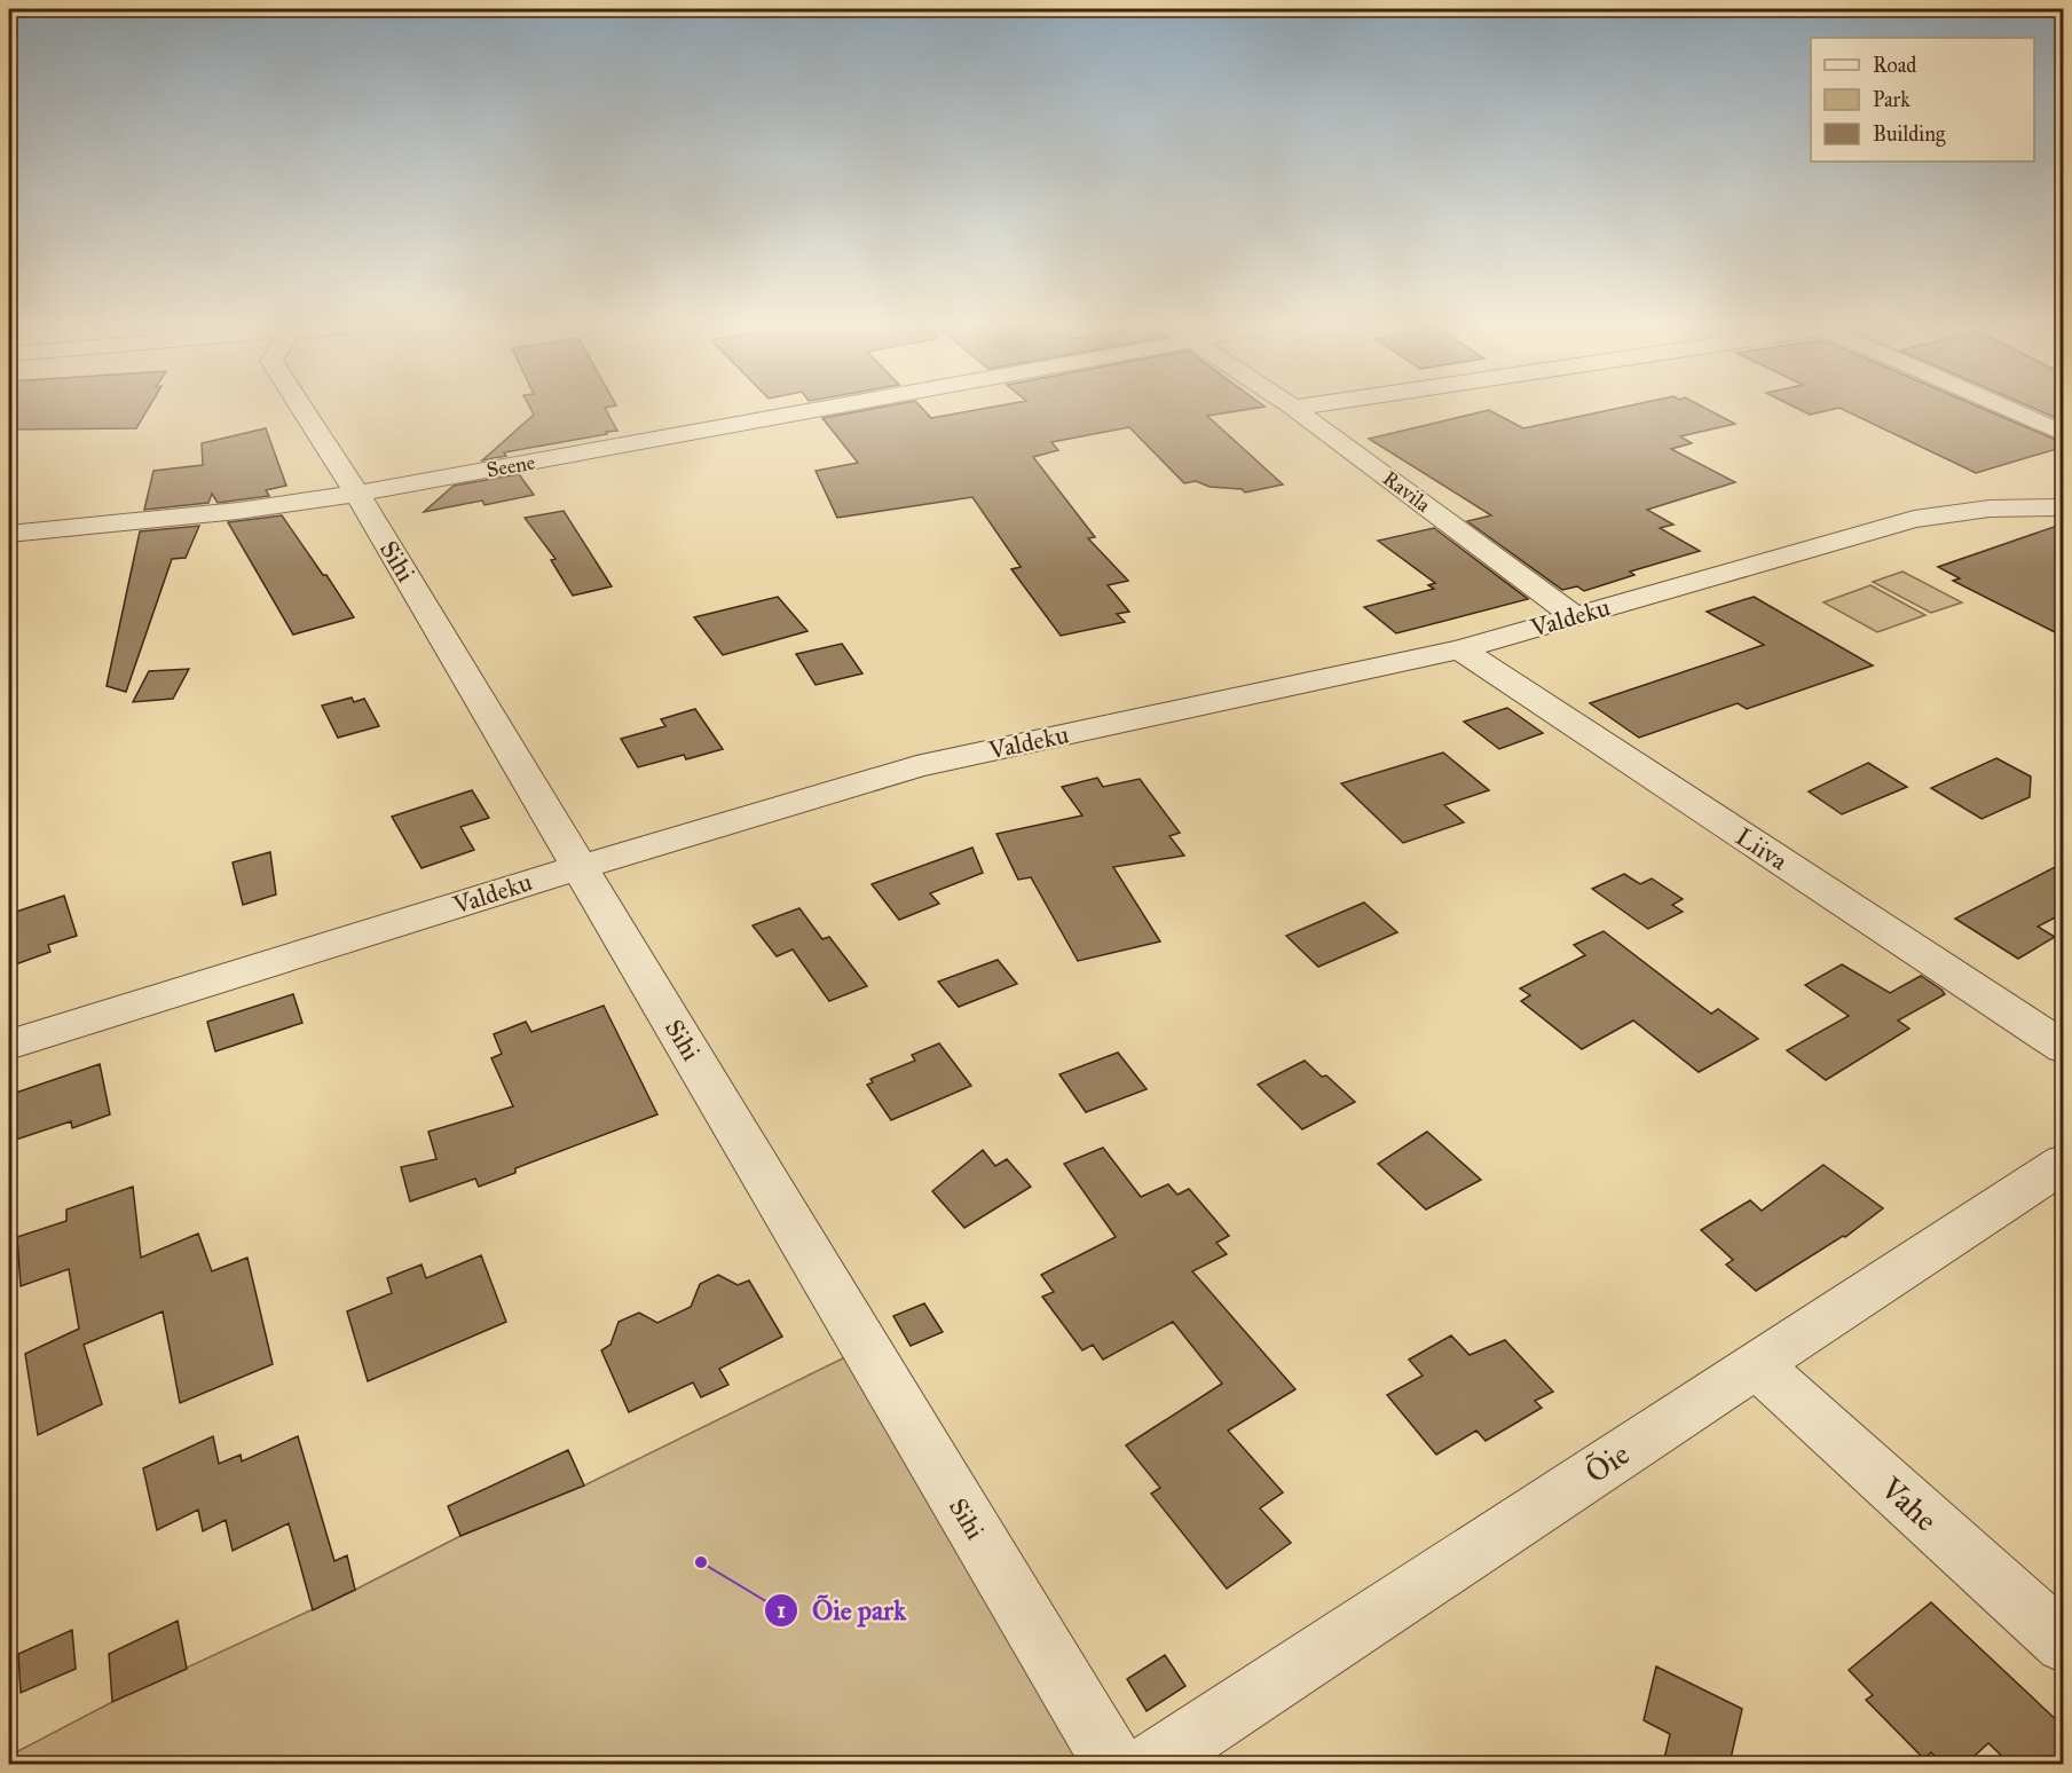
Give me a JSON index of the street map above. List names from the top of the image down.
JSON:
{
  "streets": {
    "street": [
      "Seene",
      "Ravila",
      "Sihi",
      "Valdeku",
      "Liiva",
      "Õie",
      "Vahe"
    ]
  },
  "crossings": [
    ["Seene", "Sihi"],
    ["Ravila", "Valdeku"],
    ["Sihi", "Valdeku"],
    ["Valdeku", "Liiva"],
    ["Õie", "Vahe"]
  ],
  "places": ["Õie park"],
  "legend": ["Road", "Park", "Building"]
}
